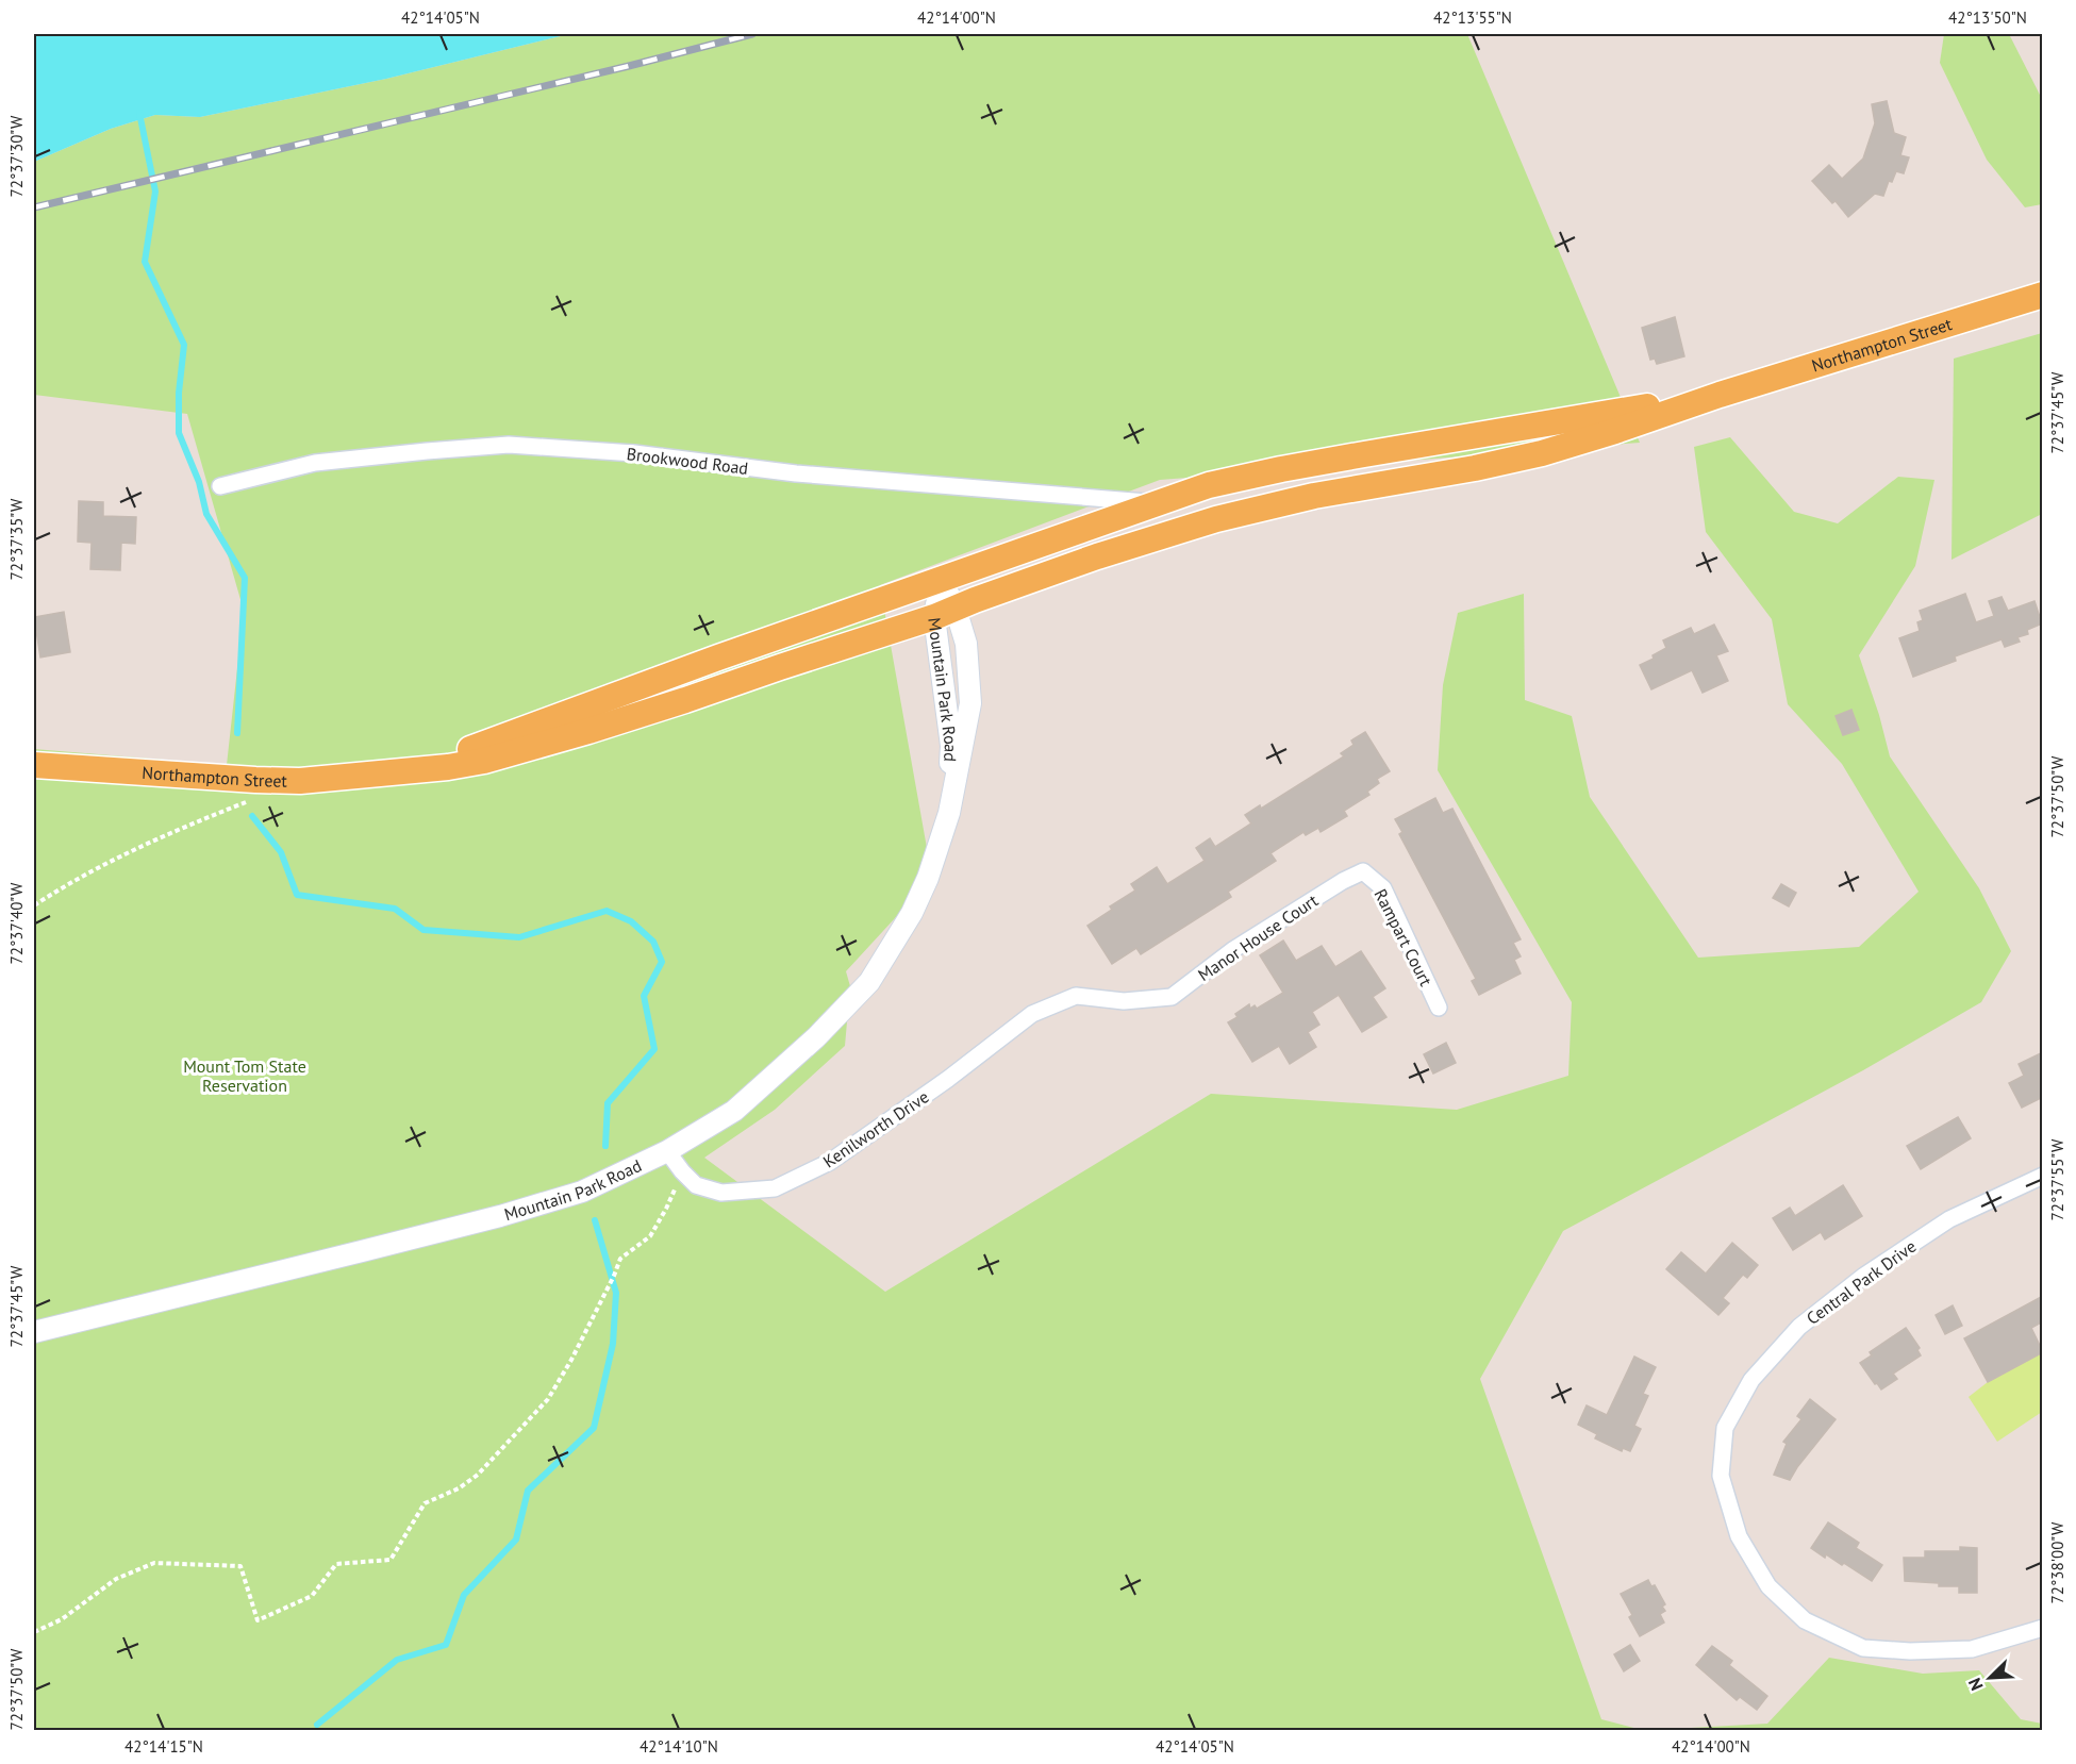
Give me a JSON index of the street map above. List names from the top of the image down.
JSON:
{
  "streets": {
    "main road": ["Northampton Street"],
    "street": [
      "Brookwood Road",
      "Mountain Park Road",
      "Manor House Court",
      "Rampart Court",
      "Kenilworth Drive",
      "Central Park Drive"
    ]
  },
  "crossings": [
    ["Mountain Park Road", "Kenilworth Drive"],
    ["Manor House Court", "Rampart Court"],
    ["Manor House Court", "Kenilworth Drive"]
  ],
  "parks": ["Mount Tom State Reservation"],
  "north": "bottom left",
  "coordinates": [
    "42°14'05\"N",
    "42°14'00\"N",
    "42°13'55\"N",
    "42°13'50\"N",
    "72°37'30\"W",
    "72°37'45\"W",
    "72°37'35\"W",
    "72°37'50\"W",
    "72°37'40\"W",
    "72°37'55\"W",
    "72°38'00\"W",
    "42°14'15\"N",
    "42°14'10\"N"
  ]
}
